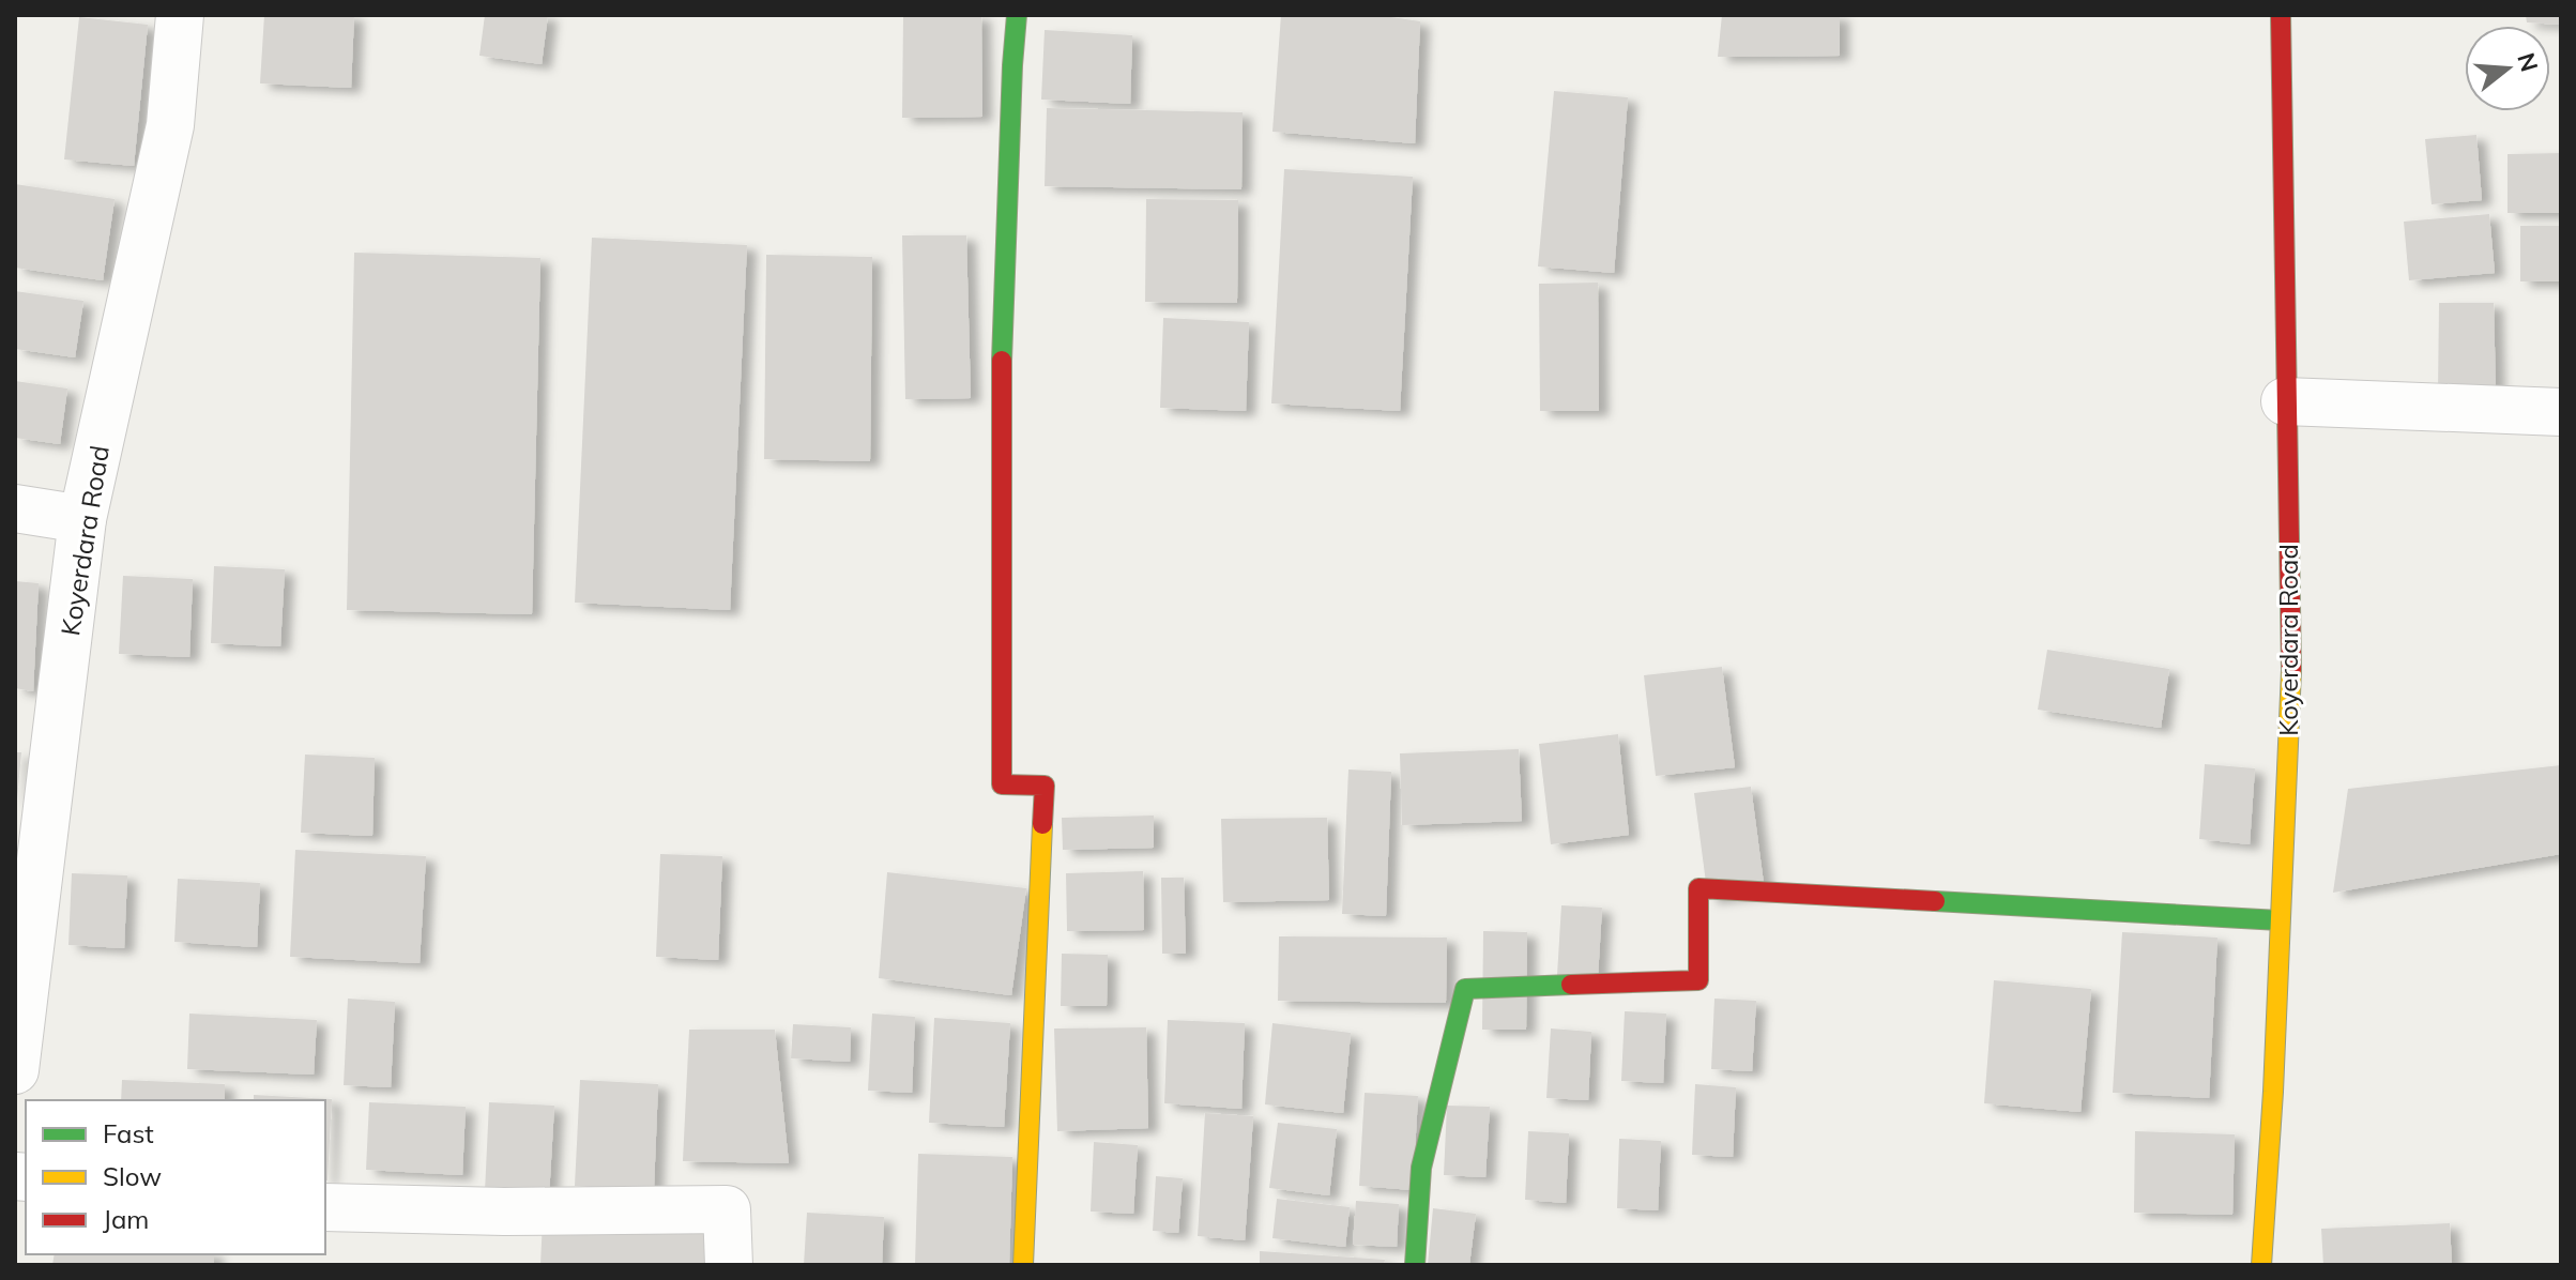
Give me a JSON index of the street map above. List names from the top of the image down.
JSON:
{
  "streets": {
    "street": ["Koyerdara Road"]
  },
  "legend": ["Fast", "Slow", "Jam"],
  "north": "right"
}
